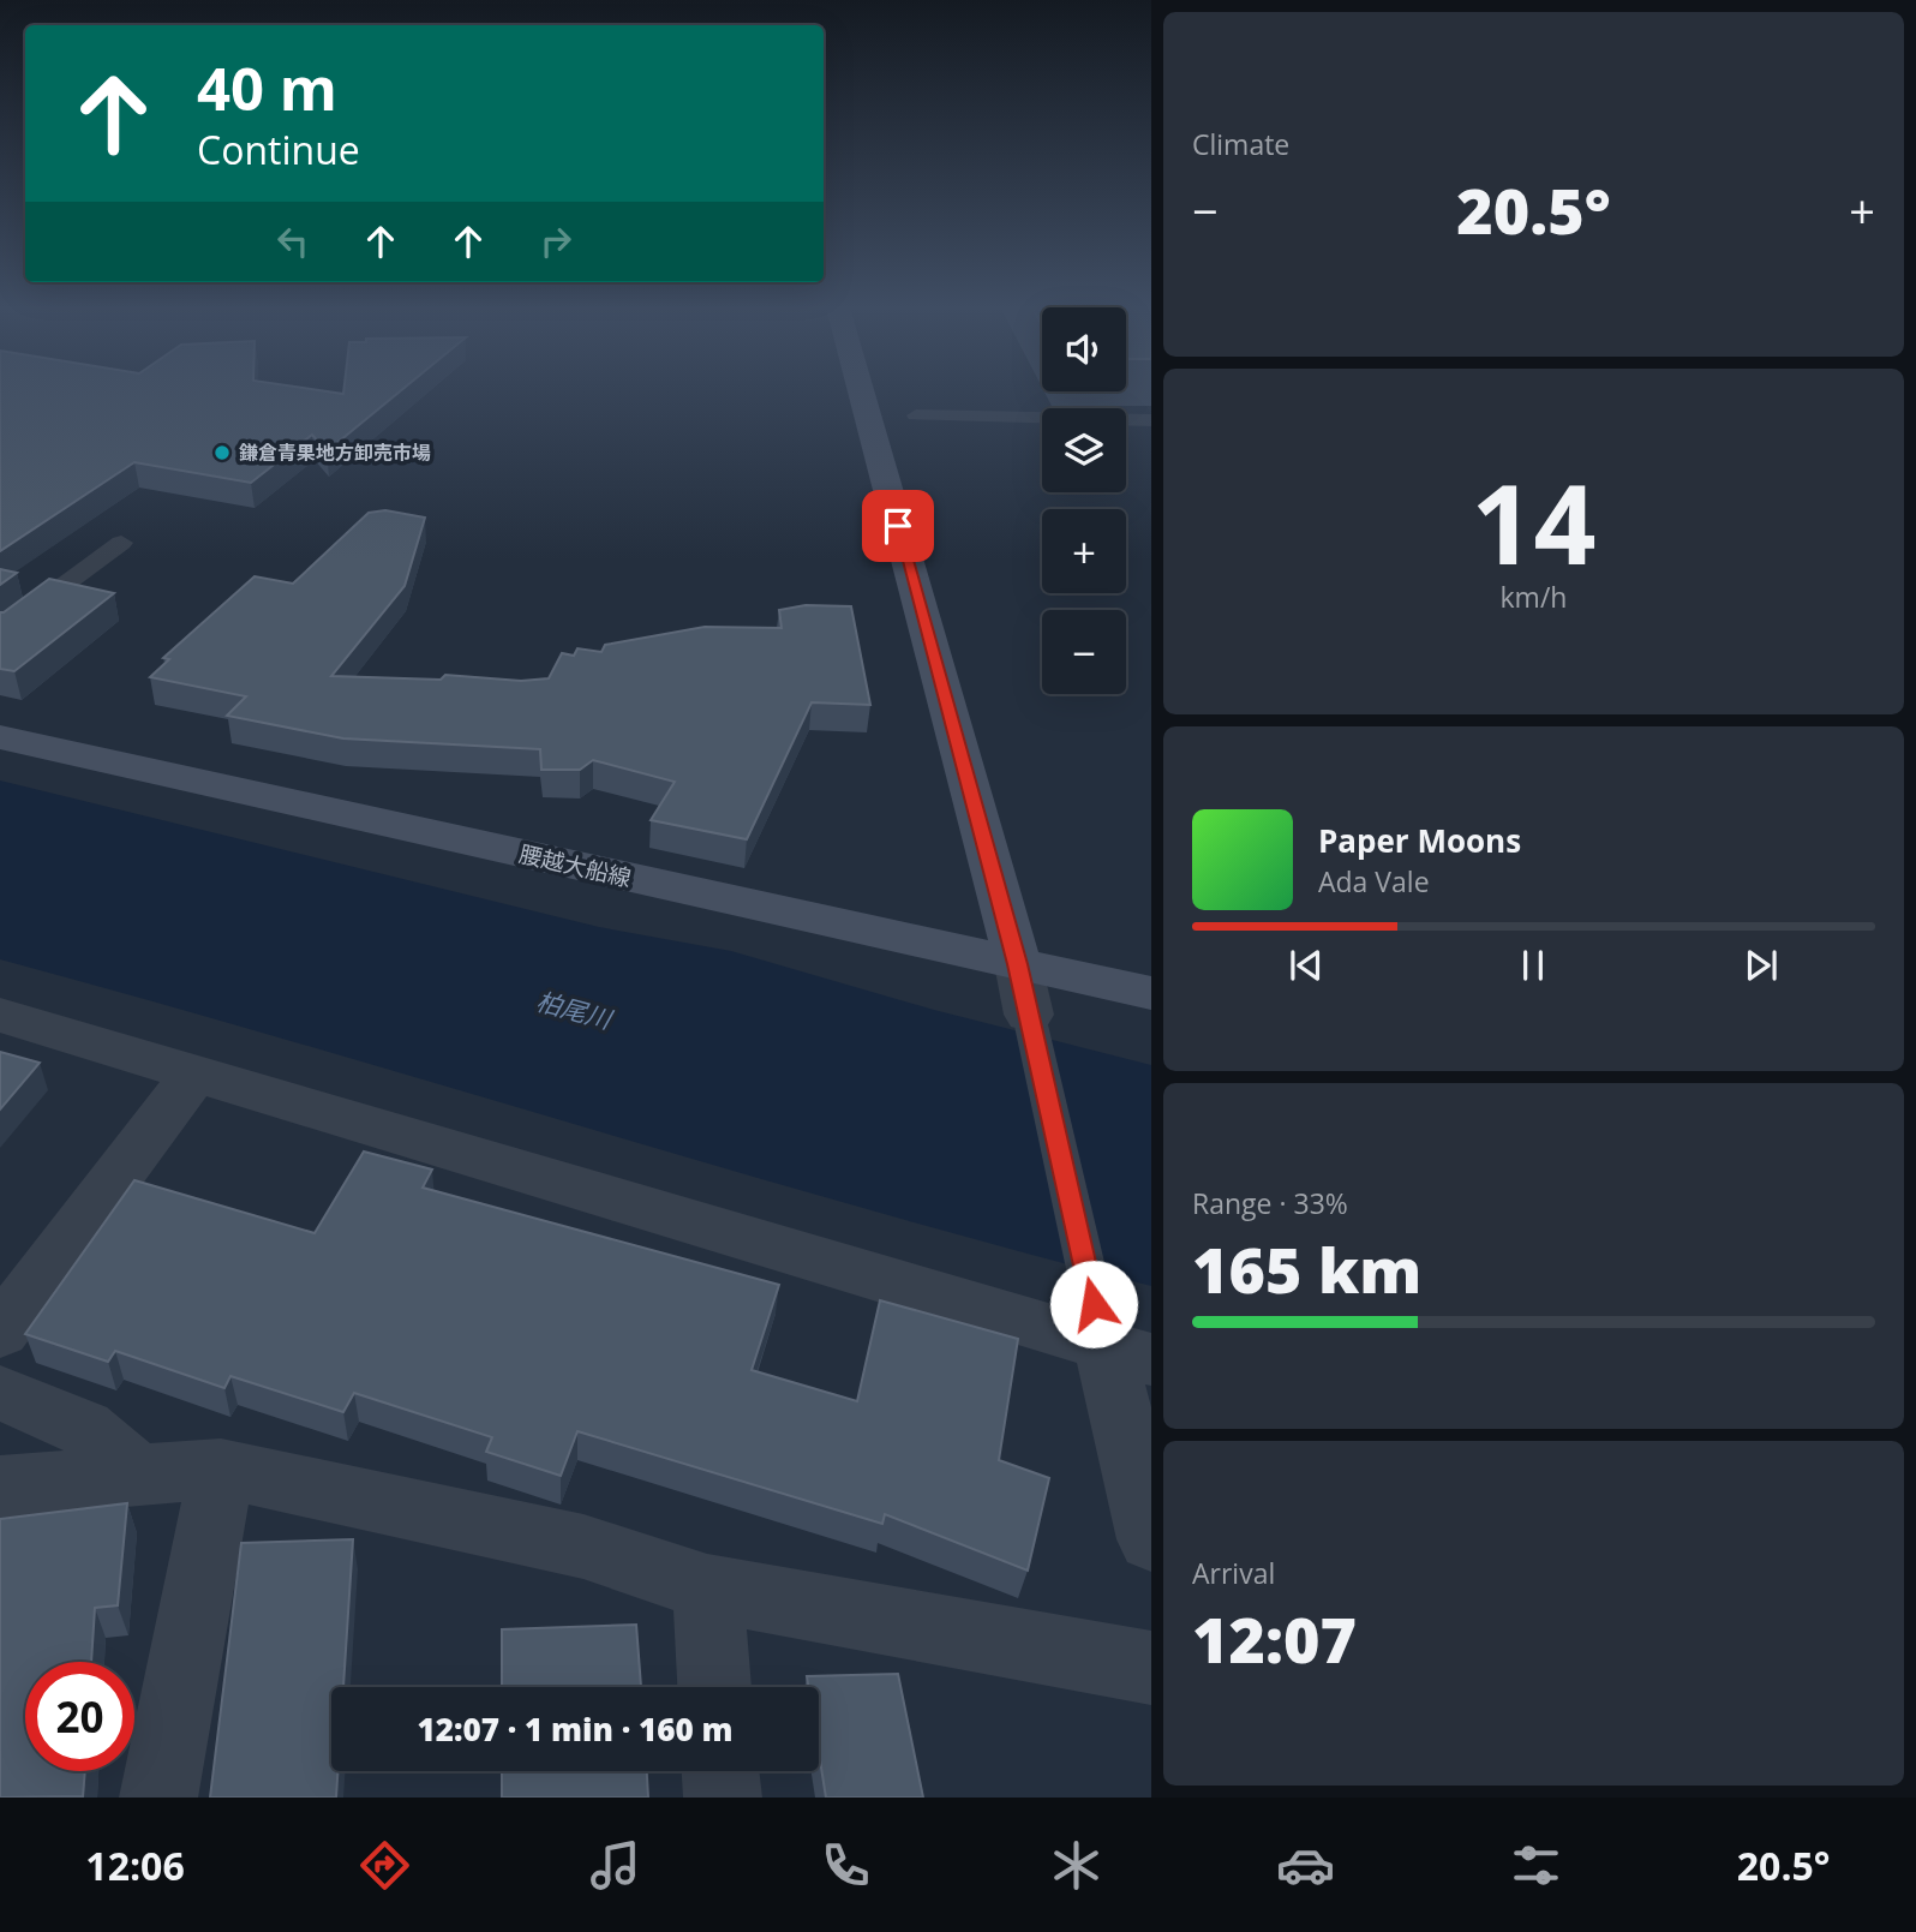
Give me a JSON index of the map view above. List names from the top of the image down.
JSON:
{
  "streets": {
    "street": ["腰越大船線"]
  },
  "water": ["柏尾川"],
  "places": ["鎌倉青果地方卸売市場"],
  "page": {
    "tile": [
      "Climate",
      ["14", "km/h"],
      ["Range · 33%", "165 km"],
      ["Arrival", "12:07"]
    ],
    "turn": ["40 m", "Continue"],
    "heat": ["−", "20.5°", "+"],
    "map_buttons": ["+", "−"],
    "song": ["Paper Moons", "Ada Vale"],
    "limit": "20",
    "trip": "12:07 · 1 min · 160 m",
    "tabs": ["12:06", "20.5°"]
  }
}
